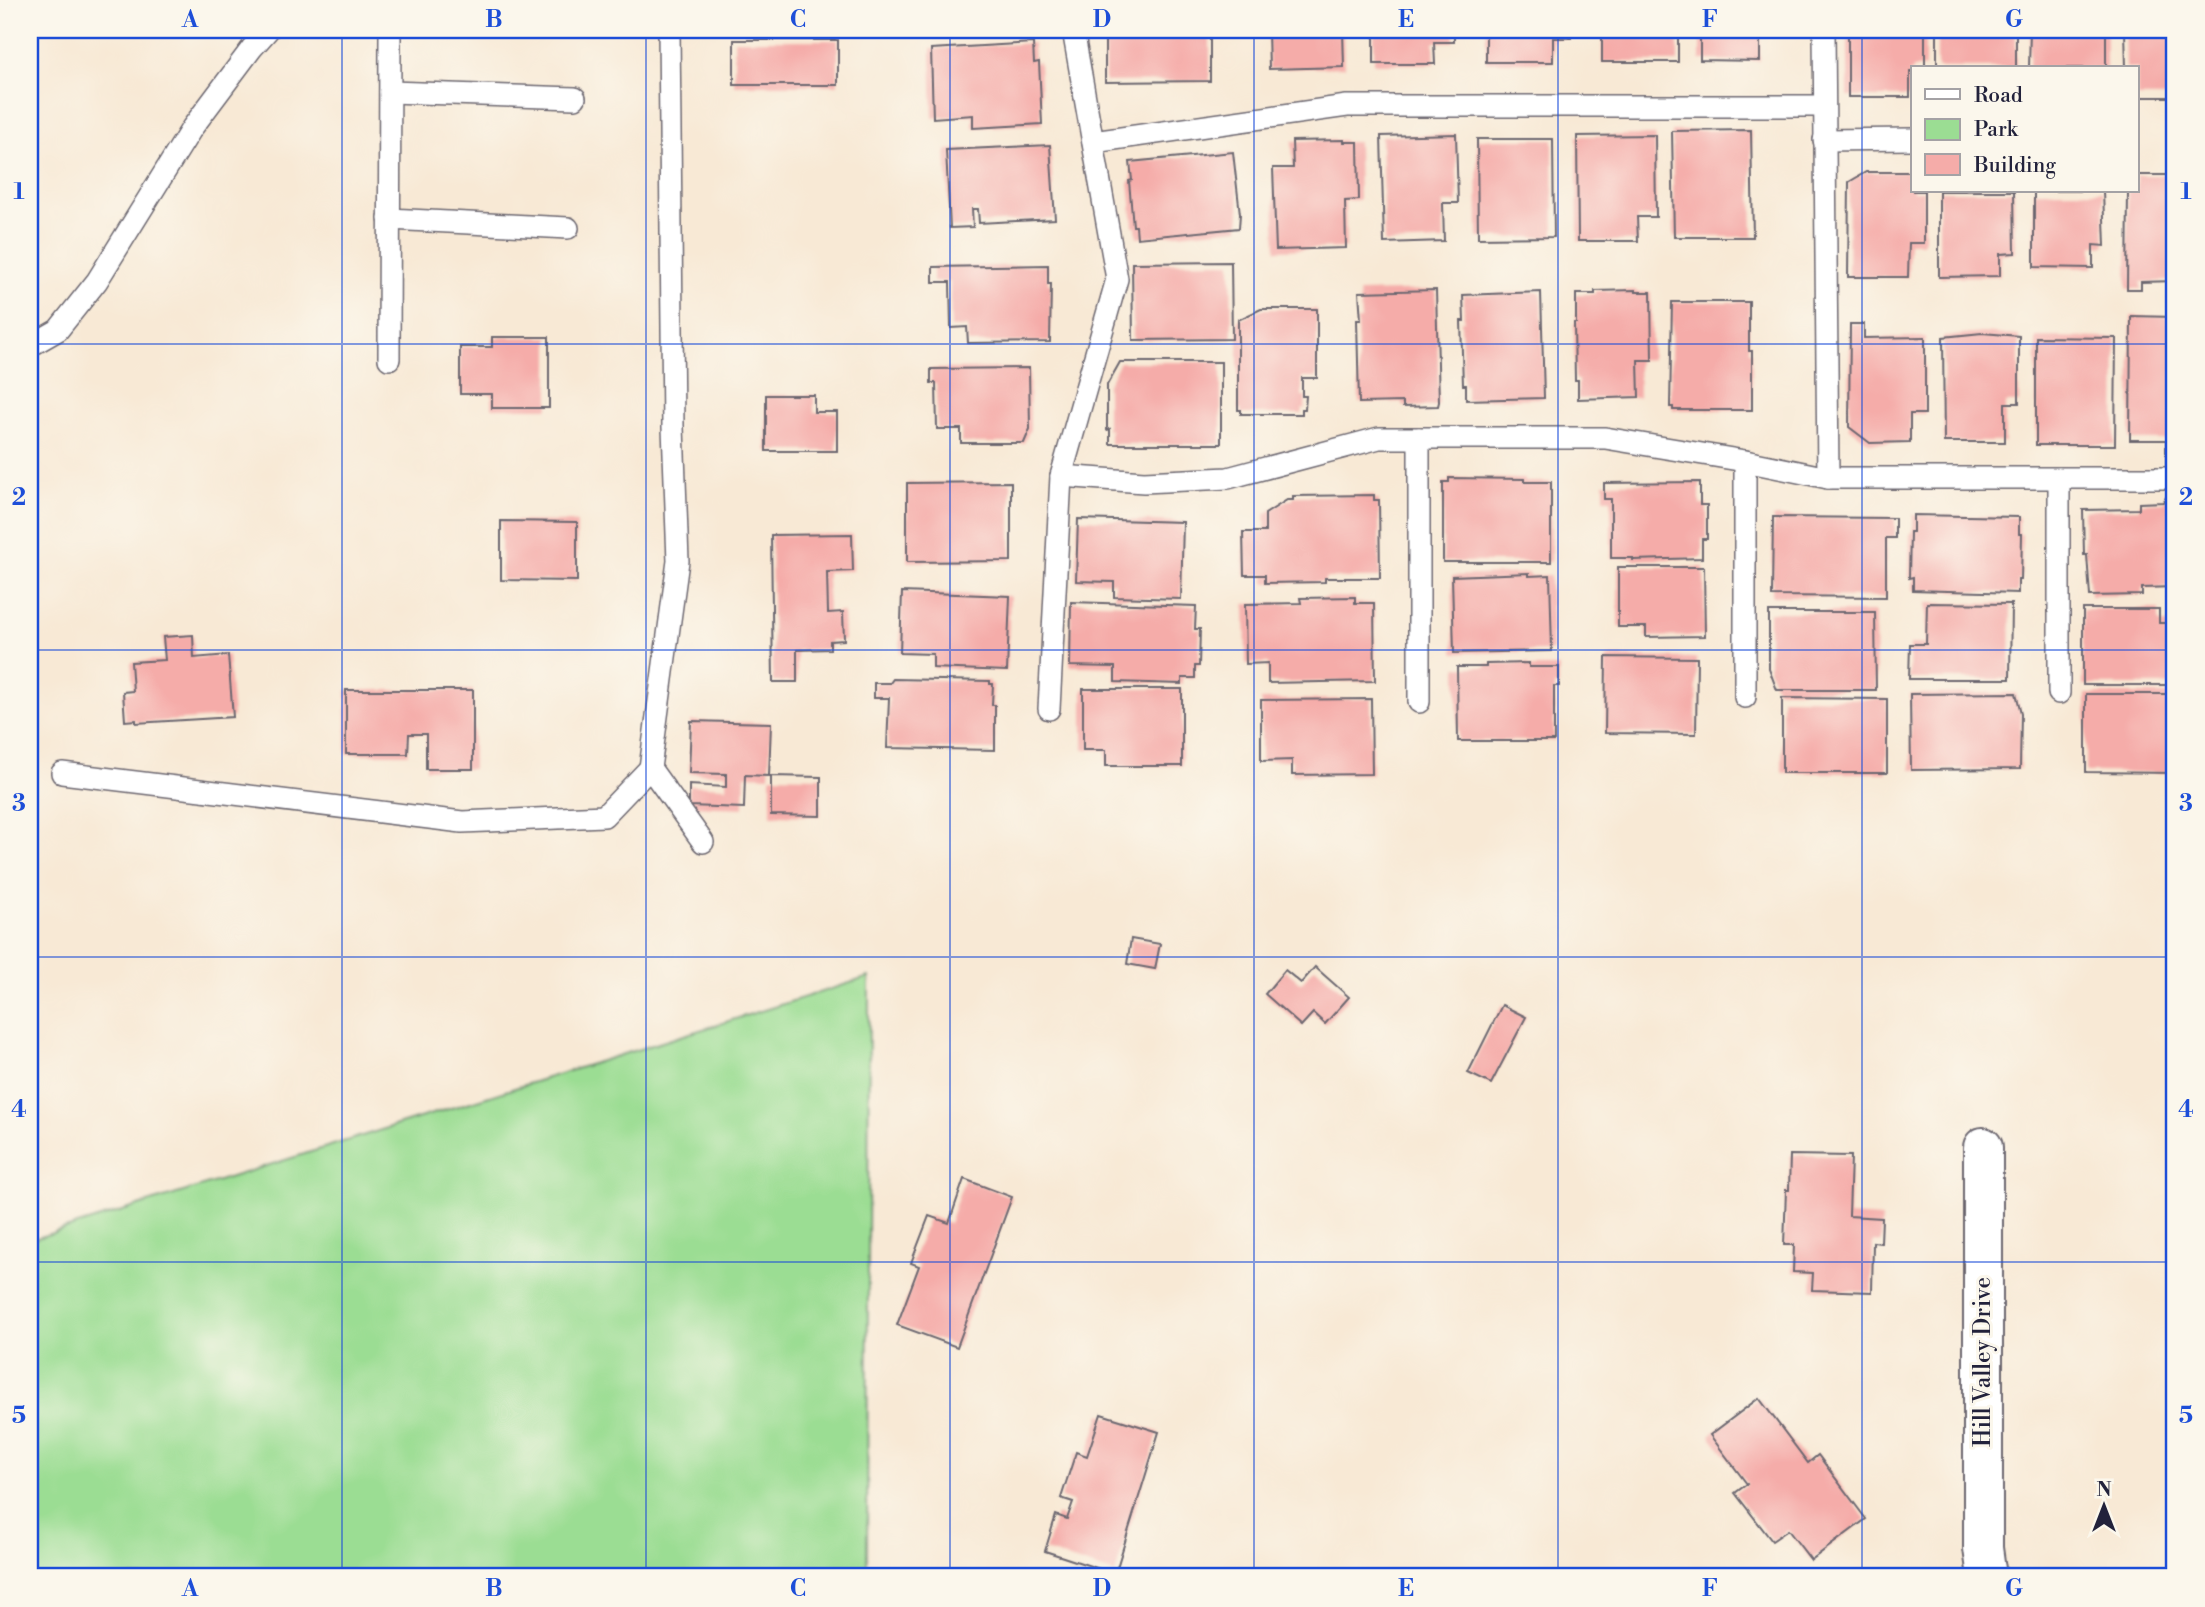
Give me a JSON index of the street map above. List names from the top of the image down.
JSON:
{
  "streets": {
    "street": ["Hill Valley Drive"]
  },
  "legend": ["Road", "Park", "Building"],
  "north": "top",
  "grid": {
    "columns": [
      "A",
      "B",
      "C",
      "D",
      "E",
      "F",
      "G"
    ],
    "rows": [
      "1",
      "2",
      "3",
      "4",
      "5"
    ]
  }
}
